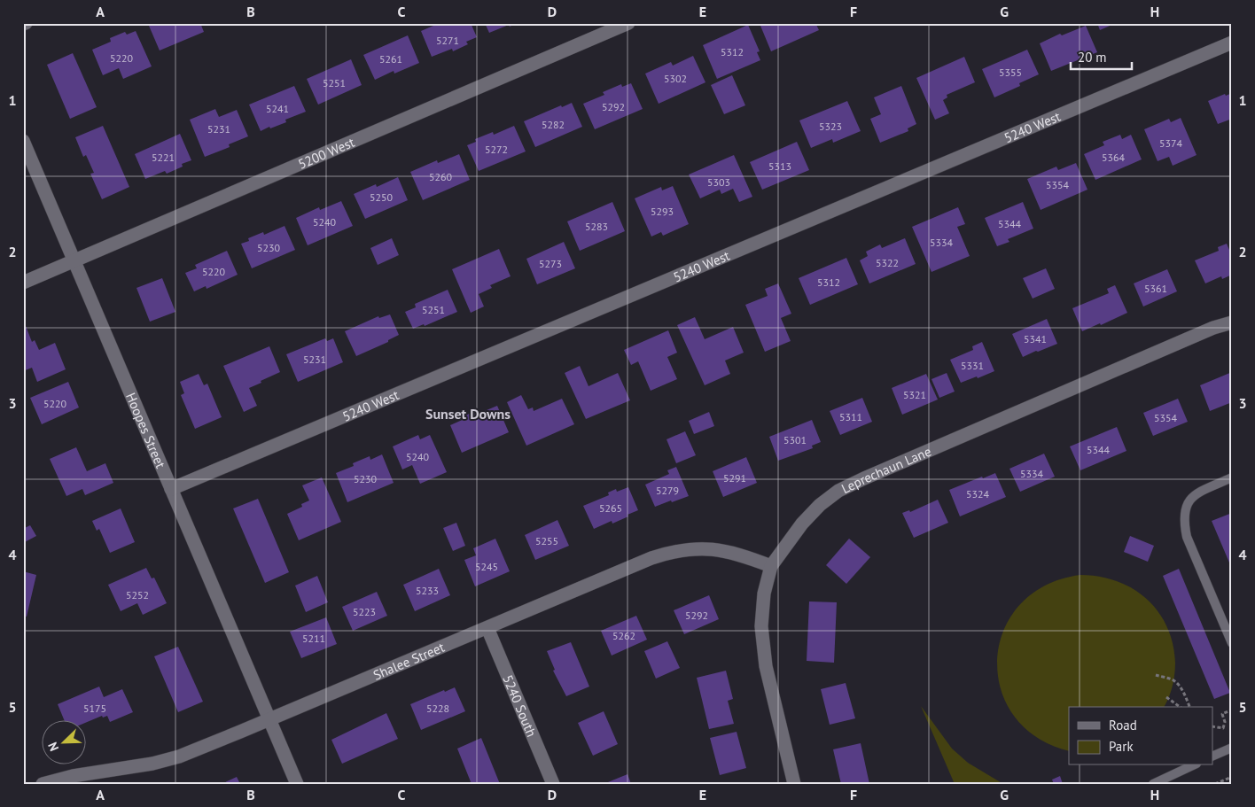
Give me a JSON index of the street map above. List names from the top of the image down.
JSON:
{
  "streets": {
    "street": [
      "5240 West",
      "5200 West",
      "Hoopes Street",
      "Leprechaun Lane",
      "Shalee Street",
      "5240 South"
    ]
  },
  "crossings": [
    ["5240 West", "Hoopes Street"],
    ["5200 West", "Hoopes Street"],
    ["Hoopes Street", "Shalee Street"],
    ["Leprechaun Lane", "Shalee Street"],
    ["Shalee Street", "5240 South"]
  ],
  "districts": ["Sunset Downs"],
  "house_numbers": [
    "5271",
    "5312",
    "5220",
    "5261",
    "5355",
    "5302",
    "5251",
    "5292",
    "5241",
    "5282",
    "5323",
    "5231",
    "5374",
    "5272",
    "5221",
    "5364",
    "5313",
    "5260",
    "5303",
    "5354",
    "5250",
    "5293",
    "5240",
    "5344",
    "5283",
    "5334",
    "5230",
    "5322",
    "5273",
    "5220",
    "5312",
    "5361",
    "5251",
    "5341",
    "5231",
    "5331",
    "5321",
    "5220",
    "5311",
    "5354",
    "5301",
    "5344",
    "5240",
    "5334",
    "5291",
    "5230",
    "5279",
    "5324",
    "5265",
    "5255",
    "5245",
    "5233",
    "5252",
    "5223",
    "5292",
    "5262",
    "5211",
    "5175",
    "5228"
  ],
  "legend": ["Road", "Park"],
  "scale_bar": "20 m",
  "north": "bottom left",
  "grid": {
    "columns": [
      "A",
      "B",
      "C",
      "D",
      "E",
      "F",
      "G",
      "H"
    ],
    "rows": [
      "1",
      "2",
      "3",
      "4",
      "5"
    ]
  }
}
